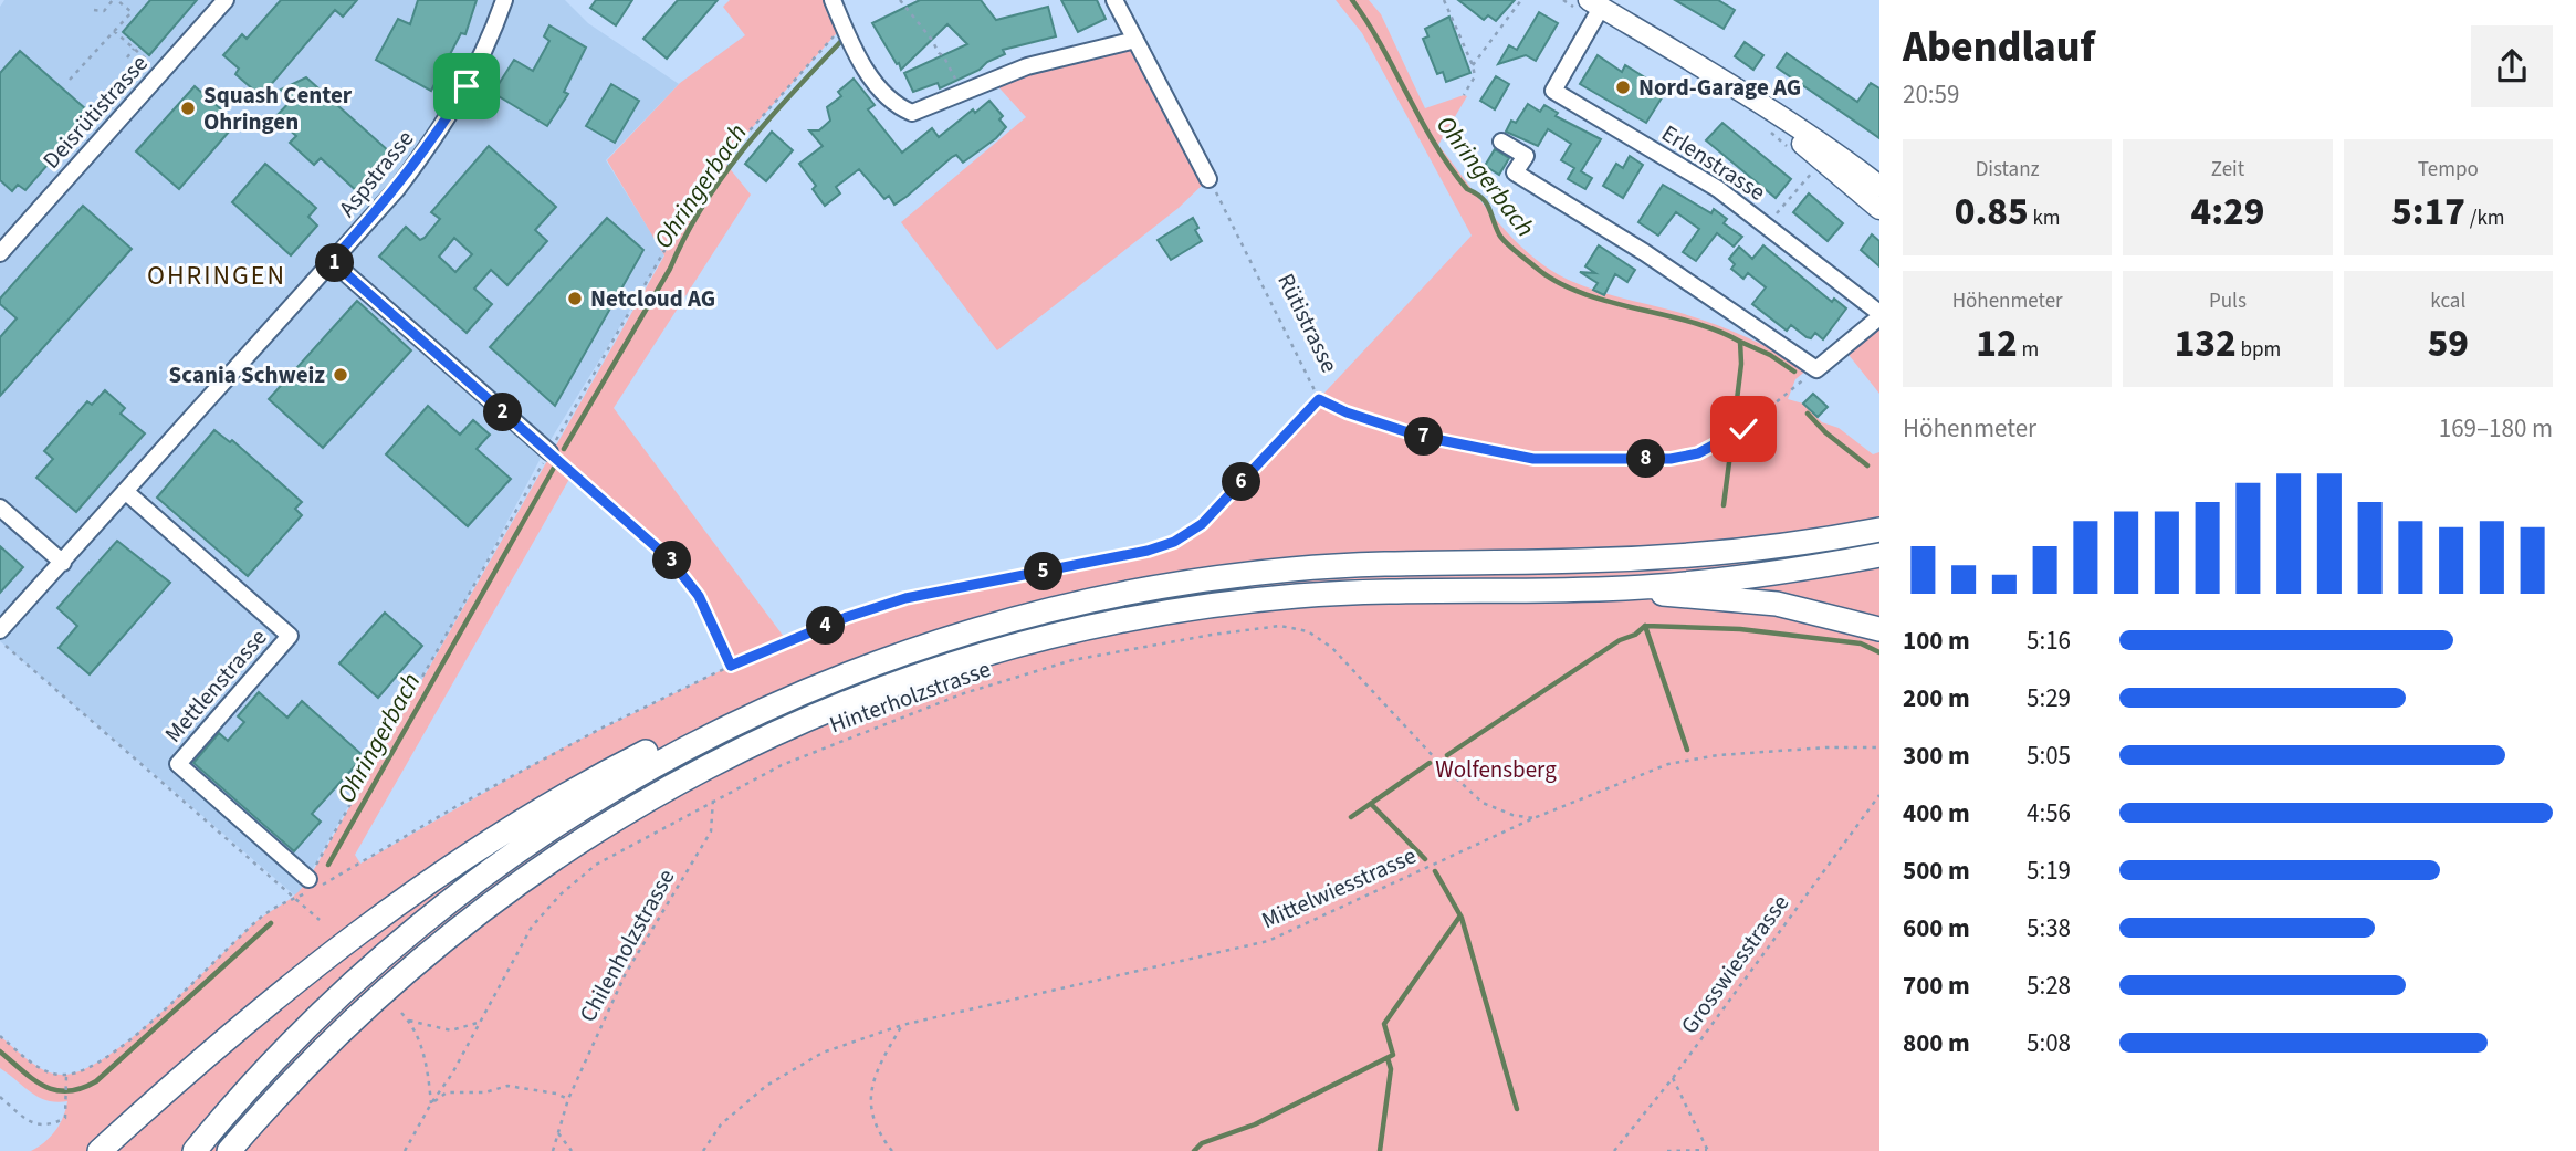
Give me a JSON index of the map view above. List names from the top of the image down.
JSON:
{
  "streets": {
    "street": [
      "Deisrütistrasse",
      "Erlenstrasse",
      "Aspstrasse",
      "Mettlenstrasse"
    ],
    "path": [
      "Rütistrasse",
      "Hinterholzstrasse",
      "Mittelwiesstrasse",
      "Chilenholzstrasse",
      "Grosswiesstrasse"
    ]
  },
  "crossings": [
    ["Aspstrasse", "Mettlenstrasse"],
    ["Hinterholzstrasse", "Mittelwiesstrasse"],
    ["Hinterholzstrasse", "Chilenholzstrasse"]
  ],
  "districts": ["OHRINGEN"],
  "water": ["Ohringerbach"],
  "parks": ["Wolfensberg"],
  "places": [
    "Nord-Garage AG",
    "Squash Center Ohringen",
    "Netcloud AG",
    "Scania Schweiz"
  ],
  "page": {
    "heading": ["Abendlauf", "20:59"],
    "stats": [
      ["Distanz", "0.85 km"],
      ["Zeit", "4:29"],
      ["Tempo", "5:17 /km"],
      ["Höhenmeter", "12 m"],
      ["Puls", "132 bpm"],
      ["kcal", "59"]
    ],
    "pins": [
      "1",
      "2",
      "7",
      "8",
      "6",
      "3",
      "5",
      "4"
    ],
    "chart": ["Höhenmeter", "169–180 m"],
    "list": [
      {
        "name": "100 m",
        "note": "5:16"
      },
      {
        "name": "200 m",
        "note": "5:29"
      },
      {
        "name": "300 m",
        "note": "5:05"
      },
      {
        "name": "400 m",
        "note": "4:56"
      },
      {
        "name": "500 m",
        "note": "5:19"
      },
      {
        "name": "600 m",
        "note": "5:38"
      },
      {
        "name": "700 m",
        "note": "5:28"
      },
      {
        "name": "800 m",
        "note": "5:08"
      }
    ]
  }
}
